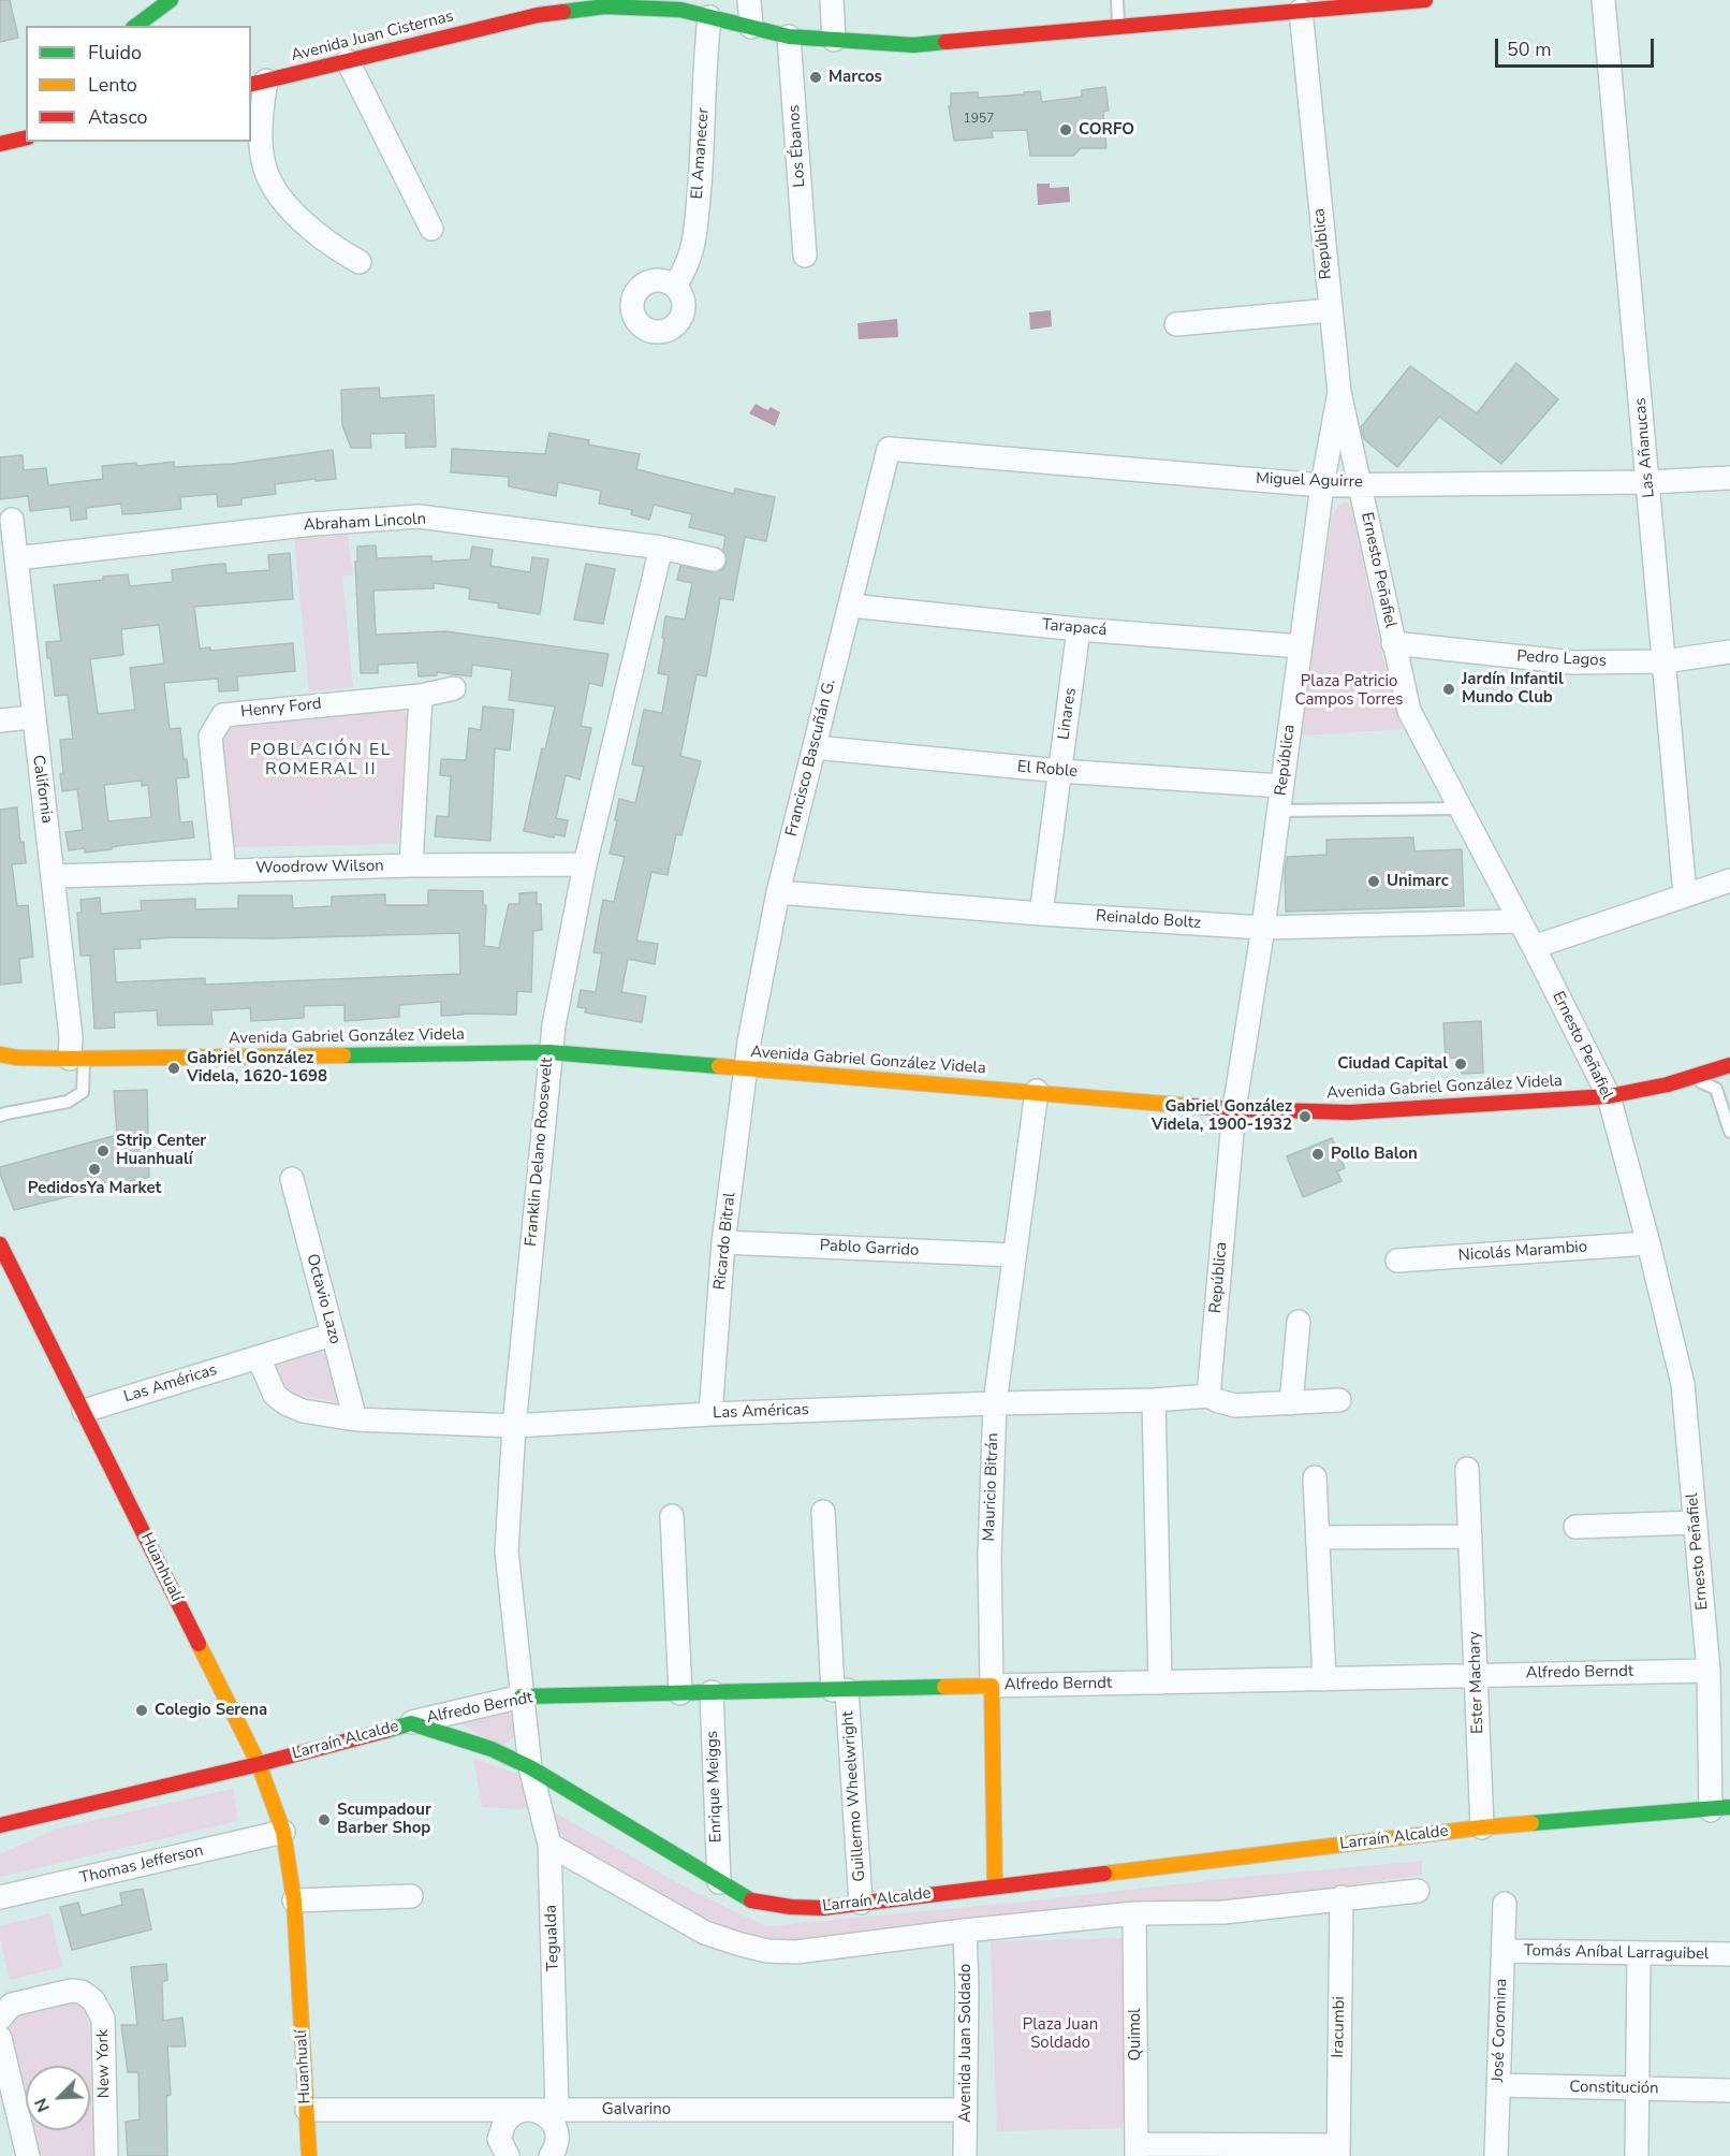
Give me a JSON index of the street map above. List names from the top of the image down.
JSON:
{
  "streets": {
    "main road": [
      "Avenida Juan Cisternas",
      "Avenida Gabriel González Videla",
      "Mauricio Bitrán",
      "Huanhualí",
      "Alfredo Berndt",
      "Larraín Alcalde"
    ],
    "street": [
      "Los Ébanos",
      "El Amanecer",
      "República",
      "Las Añanucas",
      "Miguel Aguirre",
      "Abraham Lincoln",
      "Ernesto Peñafiel",
      "Tarapacá",
      "Pedro Lagos",
      "Henry Ford",
      "Linares",
      "Francisco Bascuñán G.",
      "El Roble",
      "California",
      "Woodrow Wilson",
      "Reinaldo Boltz",
      "Franklin Delano Roosevelt",
      "Ricardo Bitral",
      "Pablo Garrido",
      "Nicolás Marambio",
      "Octavio Lazo",
      "Las Américas",
      "Ester Machary",
      "Enrique Meiggs",
      "Guillermo Wheelwright",
      "Thomas Jefferson",
      "Tegualda",
      "Tomás Aníbal Larraguibel",
      "Iracumbi",
      "José Coromina",
      "Quimol",
      "Avenida Juan Soldado",
      "New York",
      "Constitución",
      "Galvarino"
    ]
  },
  "crossings": [
    ["Avenida Juan Cisternas", "Los Ébanos"],
    ["Avenida Juan Cisternas", "El Amanecer"],
    ["Avenida Juan Cisternas", "República"],
    ["República", "Miguel Aguirre"],
    ["República", "Ernesto Peñafiel"],
    ["República", "Tarapacá"],
    ["República", "El Roble"],
    ["República", "Reinaldo Boltz"],
    ["República", "Avenida Gabriel González Videla"],
    ["República", "Las Américas"],
    ["Las Añanucas", "Miguel Aguirre"],
    ["Las Añanucas", "Pedro Lagos"],
    ["Miguel Aguirre", "Ernesto Peñafiel"],
    ["Miguel Aguirre", "Francisco Bascuñán G."],
    ["Abraham Lincoln", "California"],
    ["Abraham Lincoln", "Franklin Delano Roosevelt"],
    ["Ernesto Peñafiel", "Pedro Lagos"],
    ["Ernesto Peñafiel", "Reinaldo Boltz"],
    ["Ernesto Peñafiel", "Avenida Gabriel González Videla"],
    ["Ernesto Peñafiel", "Nicolás Marambio"],
    ["Ernesto Peñafiel", "Alfredo Berndt"],
    ["Ernesto Peñafiel", "Larraín Alcalde"],
    ["Tarapacá", "Linares"],
    ["Tarapacá", "Francisco Bascuñán G."],
    ["Henry Ford", "Woodrow Wilson"],
    ["Linares", "El Roble"],
    ["Linares", "Reinaldo Boltz"],
    ["Francisco Bascuñán G.", "El Roble"],
    ["Francisco Bascuñán G.", "Reinaldo Boltz"],
    ["Francisco Bascuñán G.", "Avenida Gabriel González Videla"],
    ["Francisco Bascuñán G.", "Ricardo Bitral"],
    ["California", "Woodrow Wilson"],
    ["California", "Avenida Gabriel González Videla"],
    ["Woodrow Wilson", "Franklin Delano Roosevelt"],
    ["Avenida Gabriel González Videla", "Franklin Delano Roosevelt"],
    ["Avenida Gabriel González Videla", "Ricardo Bitral"],
    ["Avenida Gabriel González Videla", "Mauricio Bitrán"],
    ["Franklin Delano Roosevelt", "Las Américas"],
    ["Franklin Delano Roosevelt", "Alfredo Berndt"],
    ["Franklin Delano Roosevelt", "Larraín Alcalde"],
    ["Franklin Delano Roosevelt", "Tegualda"],
    ["Ricardo Bitral", "Pablo Garrido"],
    ["Ricardo Bitral", "Las Américas"],
    ["Pablo Garrido", "Mauricio Bitrán"],
    ["Octavio Lazo", "Las Américas"],
    ["Las Américas", "Mauricio Bitrán"],
    ["Las Américas", "Huanhualí"],
    ["Mauricio Bitrán", "Alfredo Berndt"],
    ["Mauricio Bitrán", "Larraín Alcalde"],
    ["Huanhualí", "Larraín Alcalde"],
    ["Huanhualí", "Thomas Jefferson"],
    ["Huanhualí", "Galvarino"],
    ["Alfredo Berndt", "Ester Machary"],
    ["Alfredo Berndt", "Larraín Alcalde"],
    ["Alfredo Berndt", "Enrique Meiggs"],
    ["Alfredo Berndt", "Guillermo Wheelwright"],
    ["Ester Machary", "Larraín Alcalde"],
    ["Larraín Alcalde", "Enrique Meiggs"],
    ["Larraín Alcalde", "Guillermo Wheelwright"],
    ["Larraín Alcalde", "Tegualda"],
    ["Tegualda", "Galvarino"],
    ["Tomás Aníbal Larraguibel", "José Coromina"],
    ["José Coromina", "Constitución"],
    ["Avenida Juan Soldado", "Galvarino"]
  ],
  "districts": ["POBLACIÓN EL ROMERAL II"],
  "parks": ["Plaza Patricio Campos Torres", "Plaza Juan Soldado"],
  "places": [
    "Marcos",
    "CORFO",
    "Jardín Infantil Mundo Club",
    "Unimarc",
    "Ciudad Capital",
    "Gabriel González Videla, 1620-1698",
    "Gabriel González Videla, 1900-1932",
    "Strip Center Huanhualí",
    "Pollo Balon",
    "PedidosYa Market",
    "Colegio Serena",
    "Scumpadour Barber Shop"
  ],
  "house_numbers": ["1957"],
  "legend": ["Fluido", "Lento", "Atasco"],
  "scale_bar": "50 m",
  "north": "bottom left"
}
